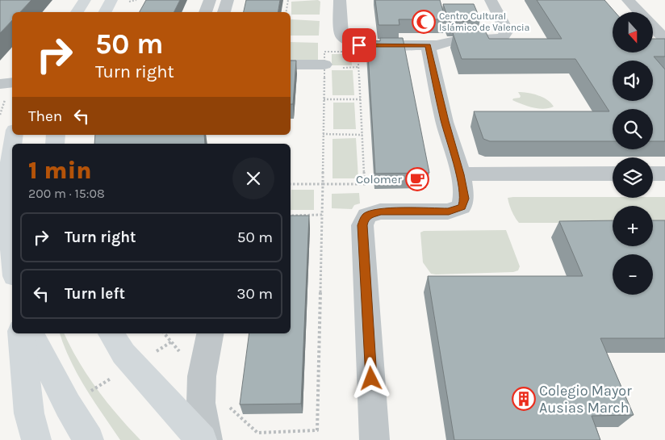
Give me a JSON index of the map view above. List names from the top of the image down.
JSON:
{
  "places": {
    "mosque": ["Centro Cultural Islámico de Valencia"],
    "cafe": ["Colomer"],
    "building": ["Colegio Mayor Ausias March"]
  },
  "north": "bottom",
  "page": {
    "map_buttons": ["+", "−"],
    "turn": ["50 m", "Turn right"],
    "then": "Then",
    "heading": ["1 min", "200 m · 15:08"],
    "list": [
      {
        "name": "Turn right",
        "value": "50 m"
      },
      {
        "name": "Turn left",
        "value": "30 m"
      }
    ]
  }
}
